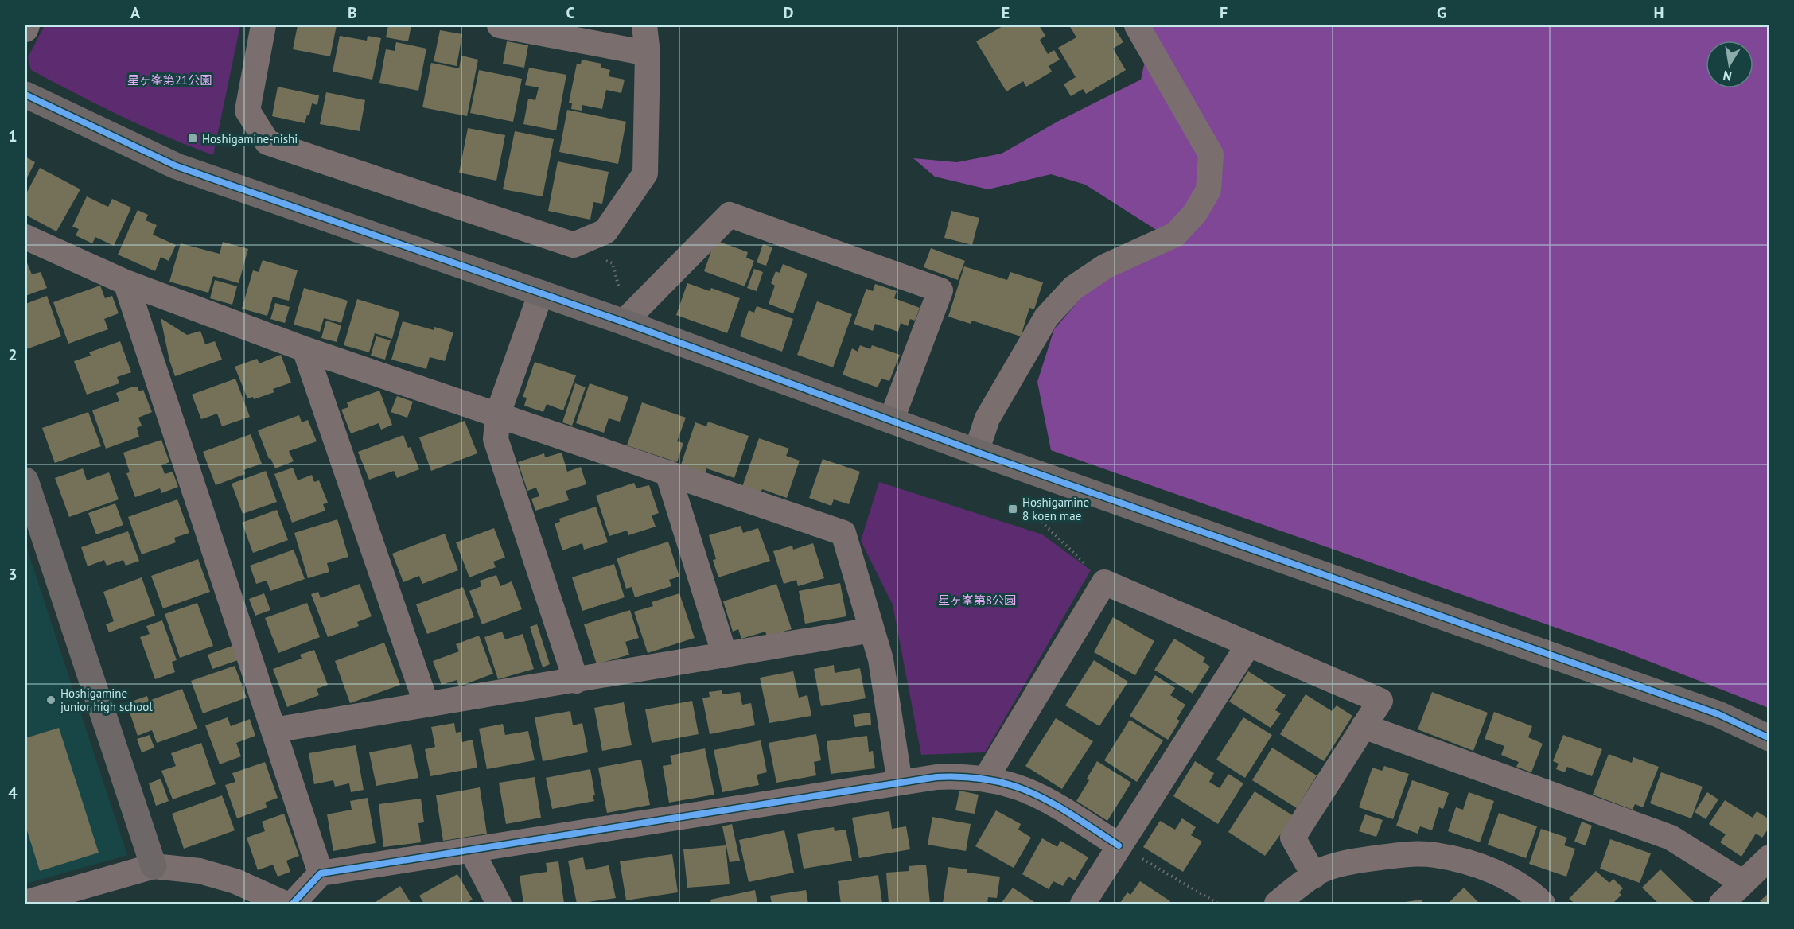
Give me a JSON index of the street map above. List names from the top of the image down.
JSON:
{
  "parks": ["星ヶ峯第21公園", "星ヶ峯第8公園"],
  "places": {
    "transit": ["Hoshigamine-nishi", "Hoshigamine 8 koen mae"],
    "other": ["Hoshigamine junior high school"]
  },
  "north": "bottom",
  "grid": {
    "columns": [
      "A",
      "B",
      "C",
      "D",
      "E",
      "F",
      "G",
      "H"
    ],
    "rows": [
      "1",
      "2",
      "3",
      "4"
    ]
  }
}
